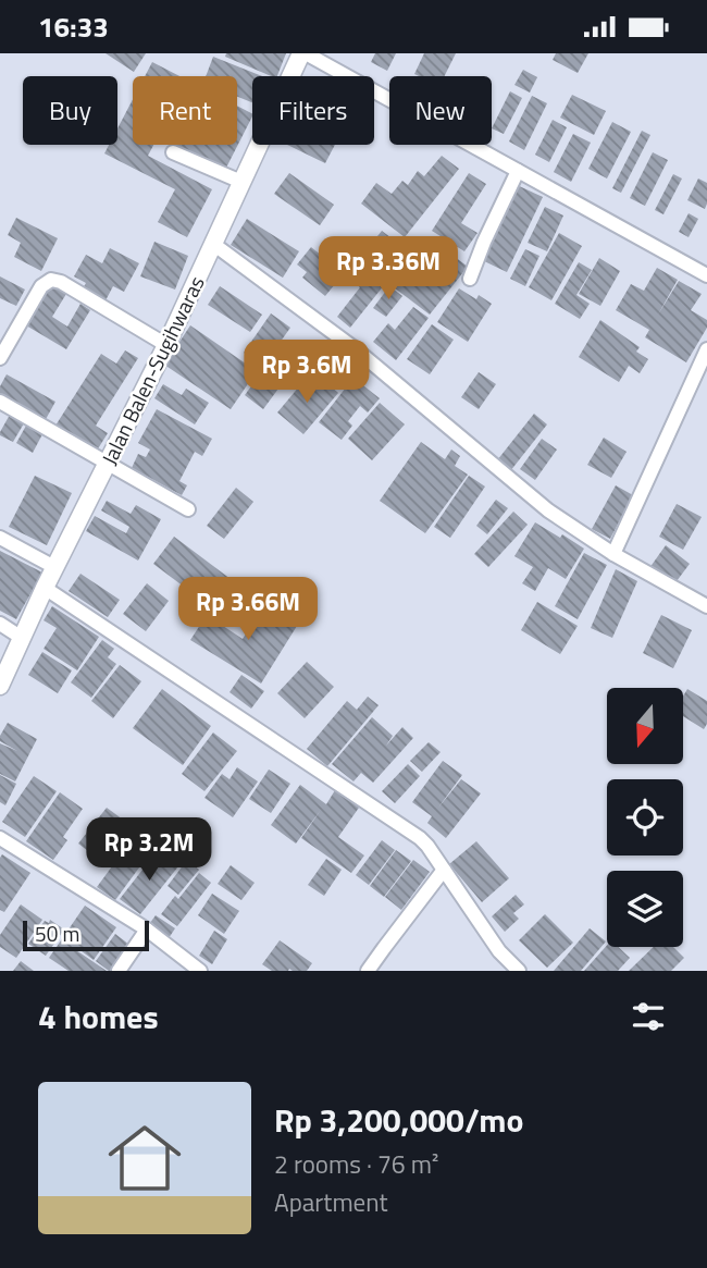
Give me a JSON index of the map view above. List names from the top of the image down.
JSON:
{
  "streets": {
    "street": ["Jalan Balen-Sugihwaras"]
  },
  "scale_bar": "50 m",
  "north": "bottom",
  "page": {
    "status": "16:33",
    "chip": [
      "Buy",
      "Rent",
      "Filters",
      "New"
    ],
    "price": [
      "Rp 3.36M",
      "Rp 3.6M",
      "Rp 3.66M",
      "Rp 3.2M"
    ],
    "scale": "50 m",
    "heading": "4 homes",
    "list": [
      {
        "name": "Rp 3,200,000/mo",
        "note": "2 rooms · 76 m² · Apartment"
      }
    ]
  }
}
